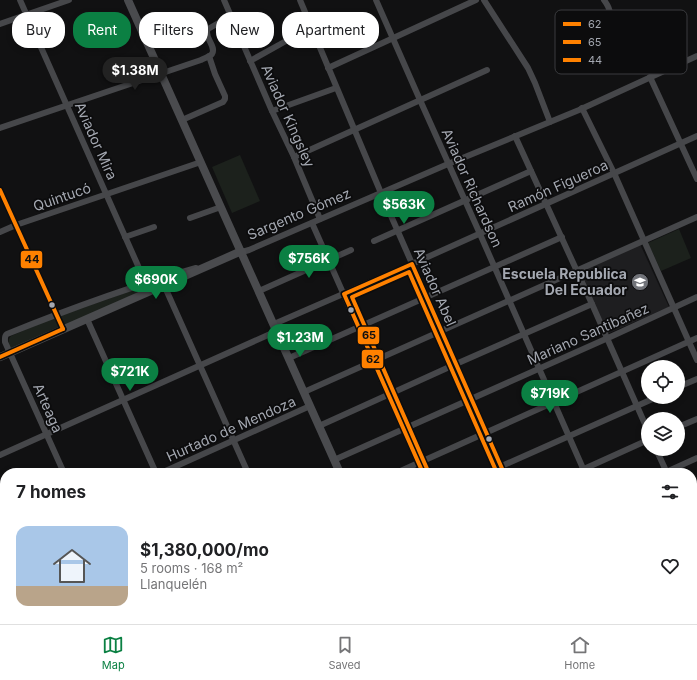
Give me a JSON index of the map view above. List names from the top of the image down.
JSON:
{
  "streets": {
    "main road": ["Sargento Gómez"],
    "street": [
      "Aviador Kingsley",
      "Aviador Mira",
      "Ramón Figueroa",
      "Aviador Richardson",
      "Quintucó",
      "Aviador Abel",
      "Mariano Santibañez",
      "Arteaga",
      "Hurtado de Mendoza"
    ]
  },
  "crossings": [
    ["Aviador Kingsley", "Sargento Gómez"],
    ["Aviador Mira", "Quintucó"],
    ["Aviador Mira", "Sargento Gómez"],
    ["Ramón Figueroa", "Aviador Richardson"],
    ["Ramón Figueroa", "Aviador Abel"],
    ["Ramón Figueroa", "Arteaga"],
    ["Aviador Richardson", "Sargento Gómez"],
    ["Aviador Richardson", "Mariano Santibañez"],
    ["Aviador Richardson", "Hurtado de Mendoza"],
    ["Sargento Gómez", "Aviador Abel"],
    ["Sargento Gómez", "Arteaga"],
    ["Aviador Abel", "Mariano Santibañez"],
    ["Aviador Abel", "Hurtado de Mendoza"]
  ],
  "places": {
    "school or university": ["Escuela Republica Del Ecuador"]
  },
  "lines": ["transit line 44", "transit line 62", "transit line 65"],
  "legend": ["62", "65", "44"],
  "page": {
    "chip": [
      "Buy",
      "Rent",
      "Filters",
      "New",
      "Apartment"
    ],
    "price": [
      "$1.38M",
      "$563K",
      "$756K",
      "$690K",
      "$1.23M",
      "$721K",
      "$719K"
    ],
    "heading": "7 homes",
    "list": [
      {
        "name": "$1,380,000/mo",
        "note": "5 rooms · 168 m² · Llanquelén"
      }
    ],
    "tabs": ["Map", "Saved", "Home"]
  }
}
